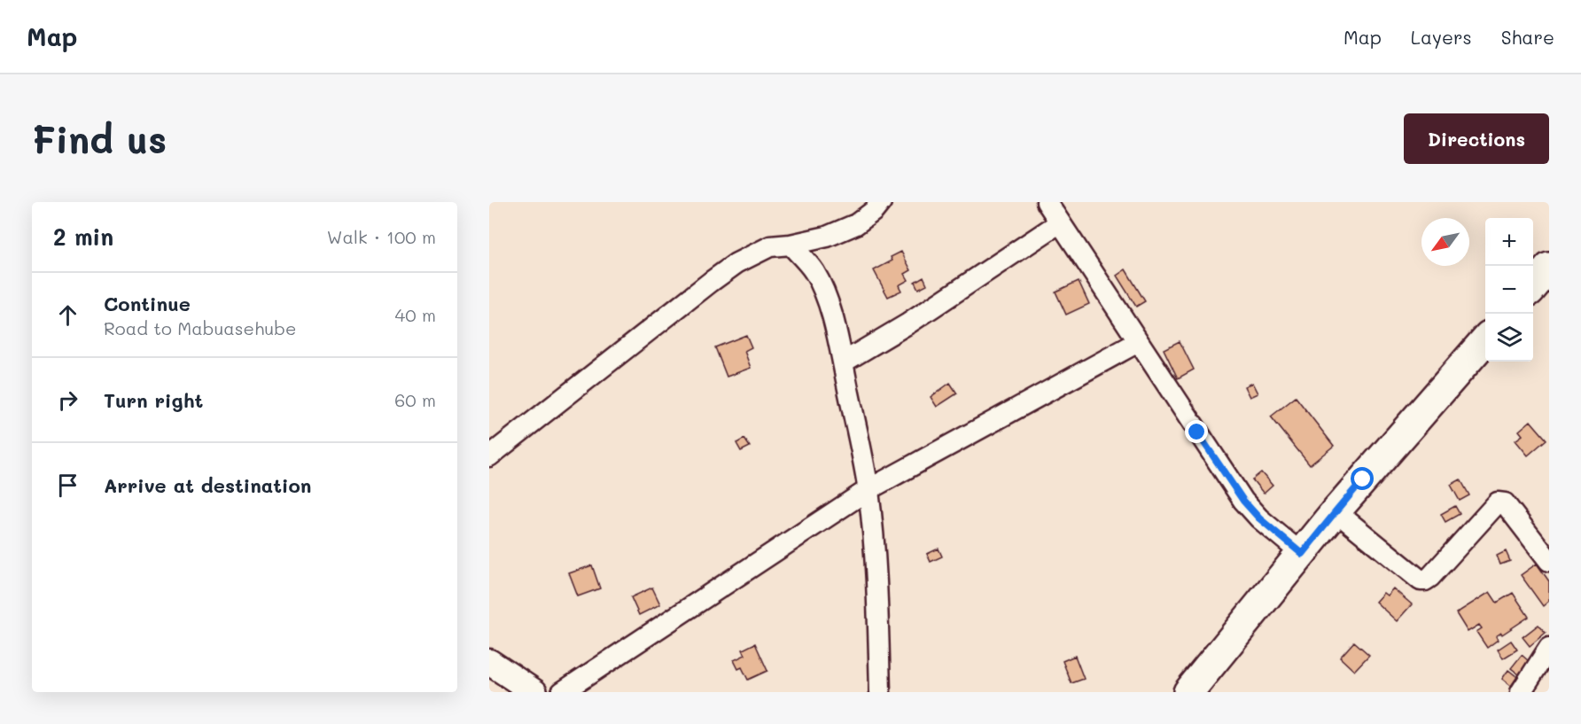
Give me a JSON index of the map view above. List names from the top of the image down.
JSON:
{
  "north": "bottom left",
  "page": {
    "header": "Map",
    "nav": ["Map", "Layers", "Share"],
    "buttons": "Directions",
    "title": "Find us",
    "heading": ["2 min", "Walk · 100 m"],
    "map_buttons": ["+", "−"],
    "list": [
      ["Continue", "Road to Mabuasehube", "40 m"],
      ["Turn right", "60 m"],
      "Arrive at destination"
    ]
  }
}
